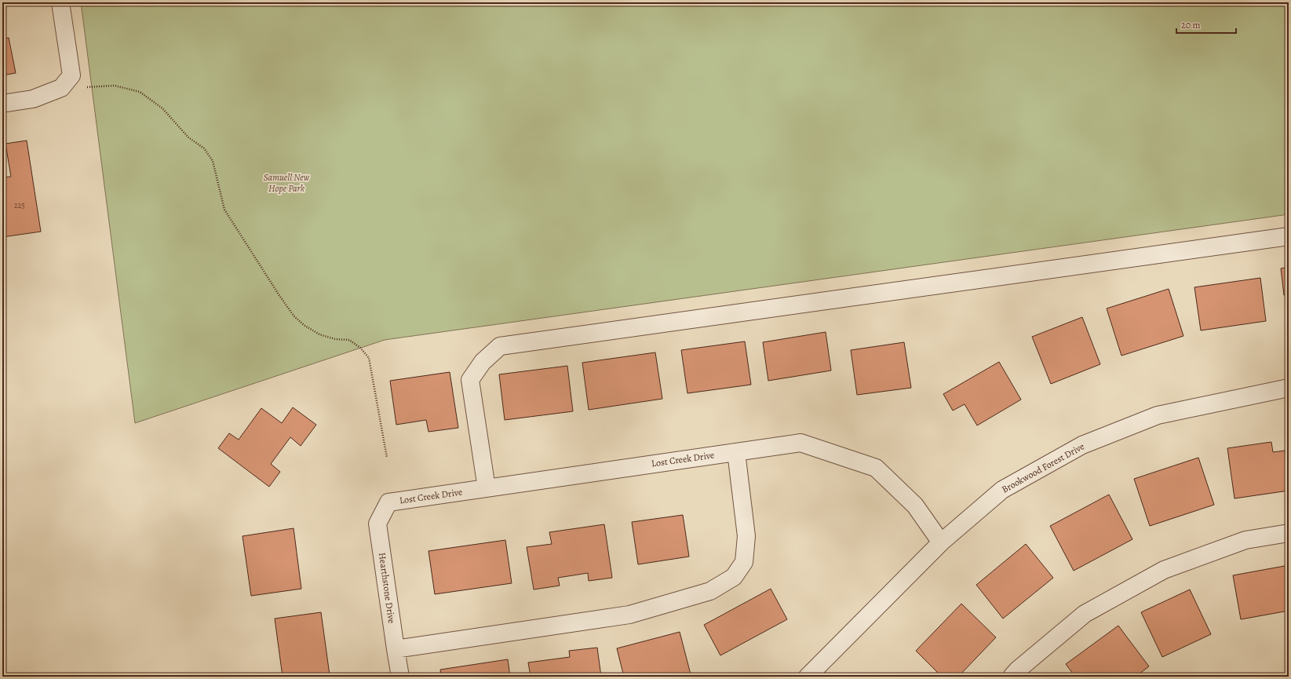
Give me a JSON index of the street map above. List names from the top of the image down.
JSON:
{
  "streets": {
    "street": ["Lost Creek Drive", "Brookwood Forest Drive", "Hearthstone Drive"]
  },
  "crossings": [
    ["Lost Creek Drive", "Brookwood Forest Drive"],
    ["Lost Creek Drive", "Hearthstone Drive"]
  ],
  "parks": ["Samuell New Hope Park"],
  "house_numbers": ["225"],
  "scale_bar": "20 m"
}
